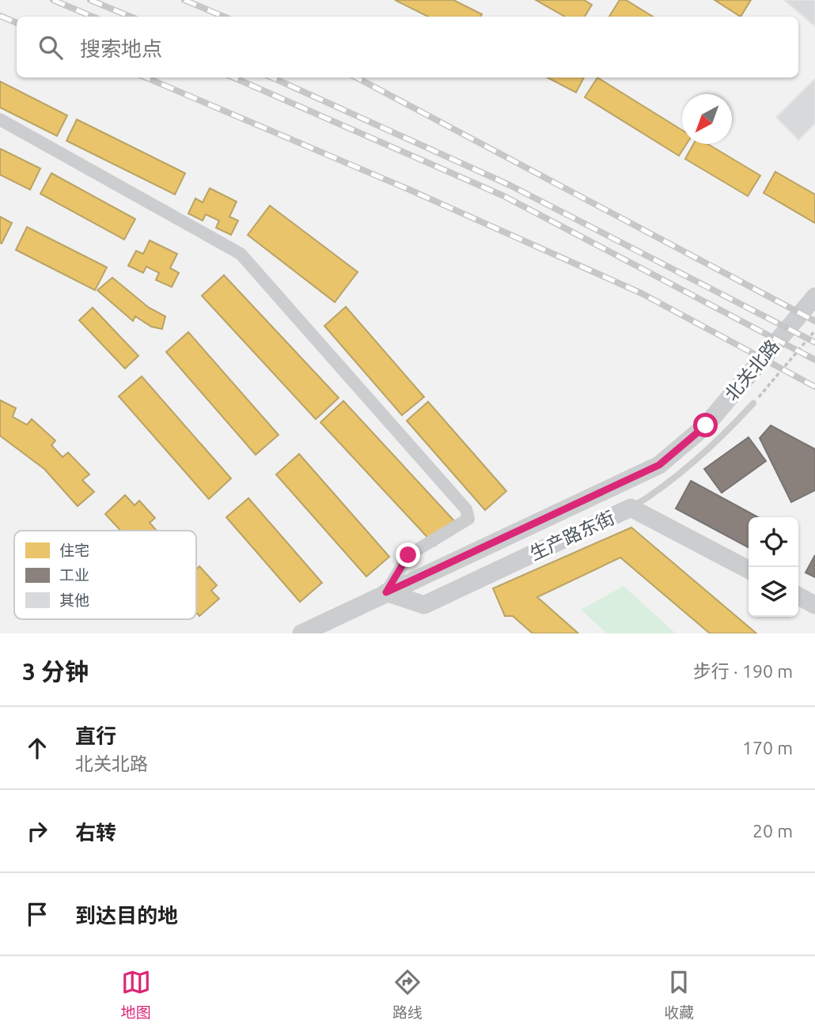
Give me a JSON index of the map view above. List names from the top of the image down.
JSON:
{
  "streets": {
    "street": ["北关北路", "生产路东街"]
  },
  "crossings": [
    ["北关北路", "生产路东街"]
  ],
  "legend": ["住宅", "工业", "其他"],
  "north": "bottom left",
  "page": {
    "search": "搜索地点",
    "heading": ["3 分钟", "步行 · 190 m"],
    "list": [
      ["直行", "北关北路", "170 m"],
      ["右转", "20 m"],
      "到达目的地"
    ],
    "nav": ["地图", "路线", "收藏"]
  }
}
